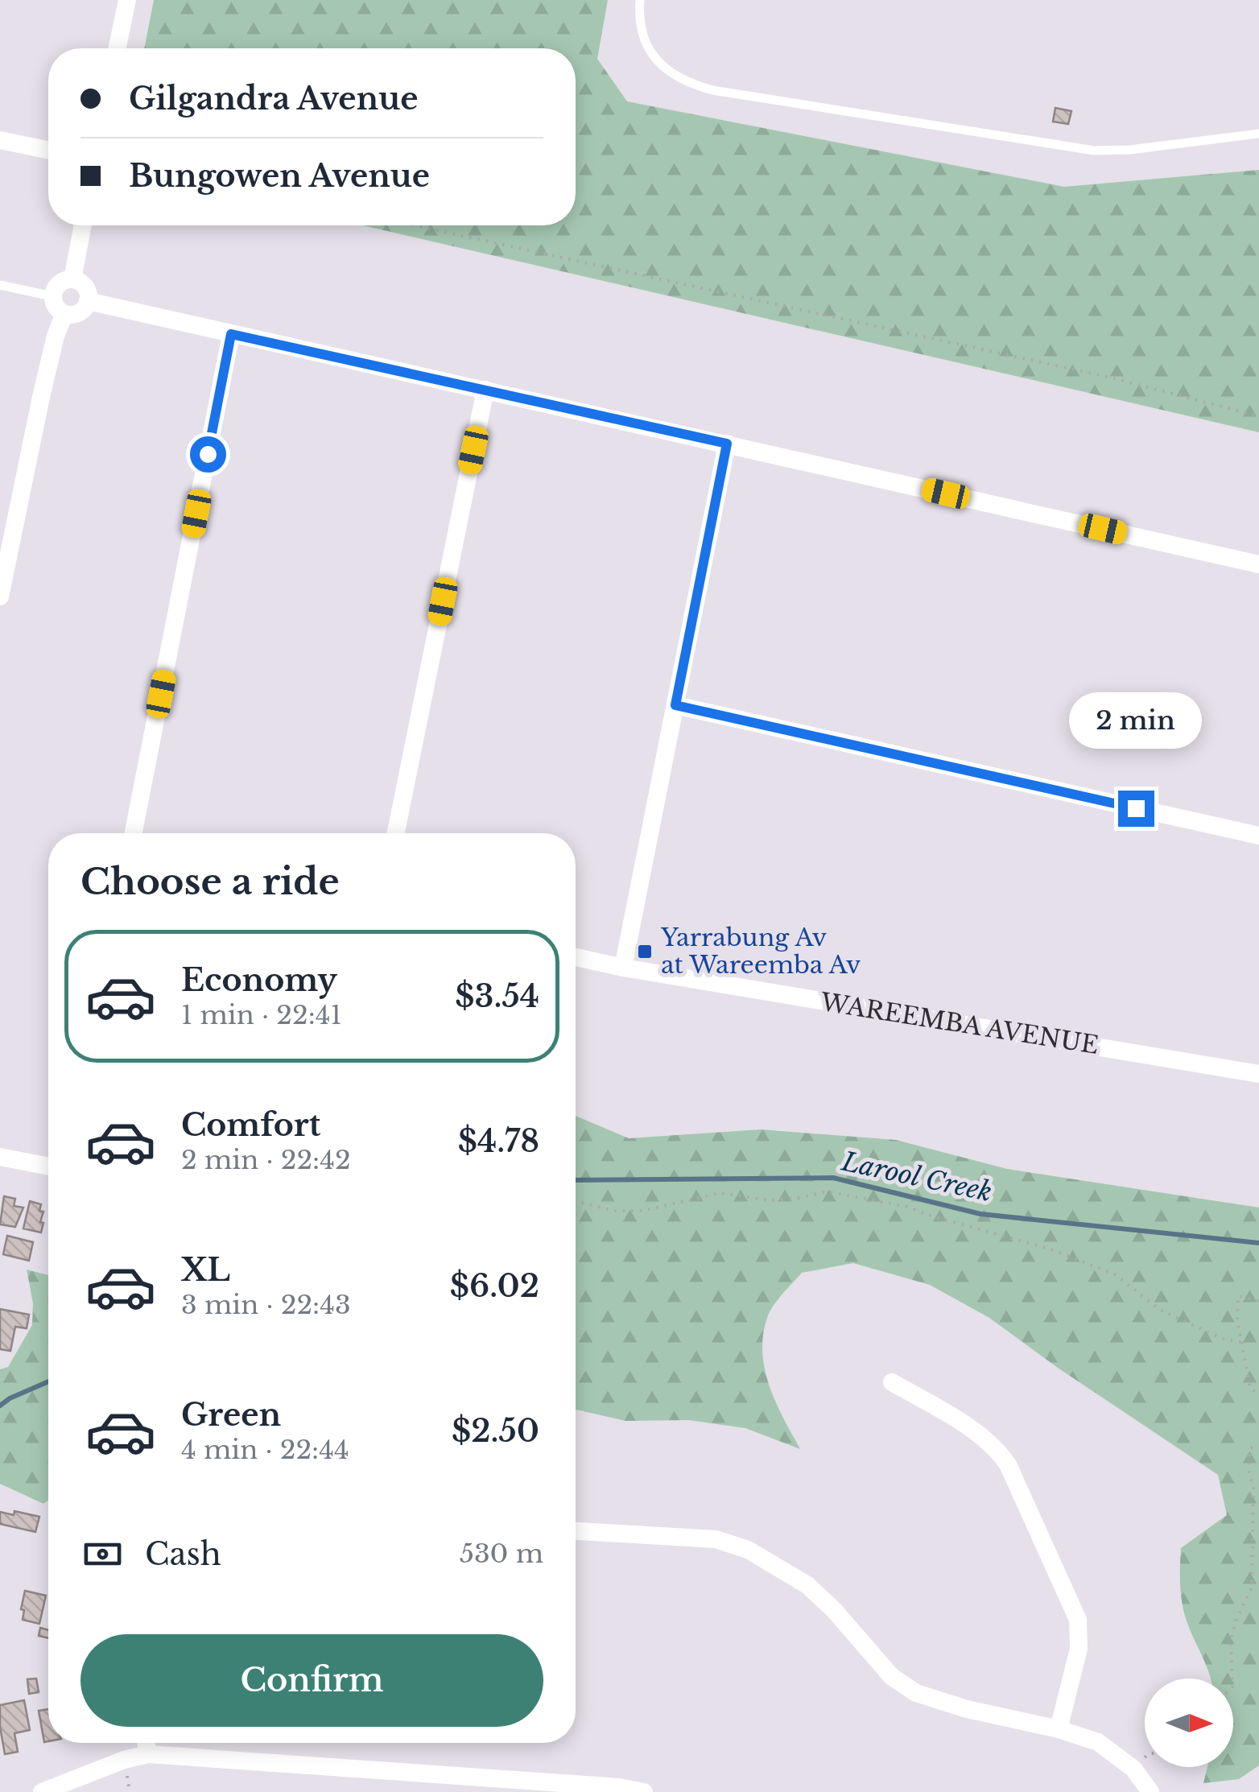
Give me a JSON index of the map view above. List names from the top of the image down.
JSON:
{
  "streets": {
    "street": ["WAREEMBA AVENUE"]
  },
  "water": ["Larool Creek"],
  "places": {
    "transit": ["Yarrabung Av at Wareemba Av"]
  },
  "north": "right",
  "page": {
    "banner": ["Gilgandra Avenue", "Bungowen Avenue"],
    "bubble": "2 min",
    "heading": "Choose a ride",
    "list": [
      {
        "name": "Economy",
        "note": "1 min · 22:41",
        "value": "$3.54"
      },
      {
        "name": "Comfort",
        "note": "2 min · 22:42",
        "value": "$4.78"
      },
      {
        "name": "XL",
        "note": "3 min · 22:43",
        "value": "$6.02"
      },
      {
        "name": "Green",
        "note": "4 min · 22:44",
        "value": "$2.50"
      }
    ],
    "pay": ["Cash", "530 m"],
    "buttons": "Confirm"
  }
}
